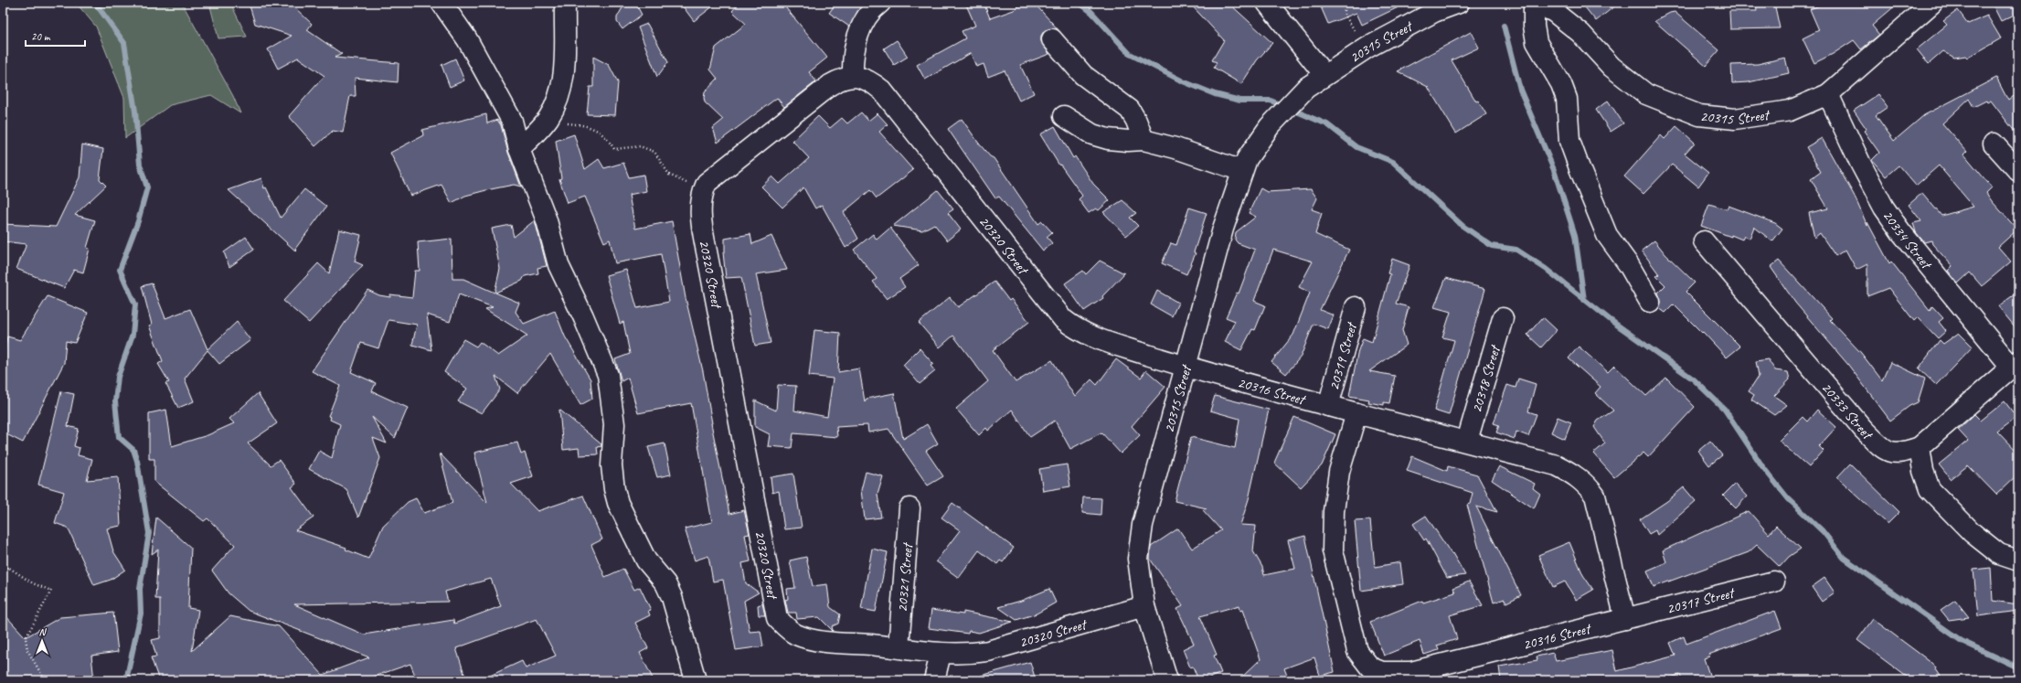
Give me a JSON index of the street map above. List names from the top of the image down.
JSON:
{
  "streets": {
    "street": [
      "20315 Street",
      "20334 Street",
      "20320 Street",
      "20319 Street",
      "20318 Street",
      "20316 Street",
      "20333 Street",
      "20321 Street",
      "20317 Street"
    ]
  },
  "crossings": [
    ["20315 Street", "20334 Street"],
    ["20315 Street", "20320 Street"],
    ["20315 Street", "20316 Street"],
    ["20334 Street", "20333 Street"],
    ["20320 Street", "20316 Street"],
    ["20320 Street", "20321 Street"],
    ["20319 Street", "20316 Street"],
    ["20318 Street", "20316 Street"],
    ["20316 Street", "20317 Street"]
  ],
  "scale_bar": "20 m",
  "north": "top"
}
